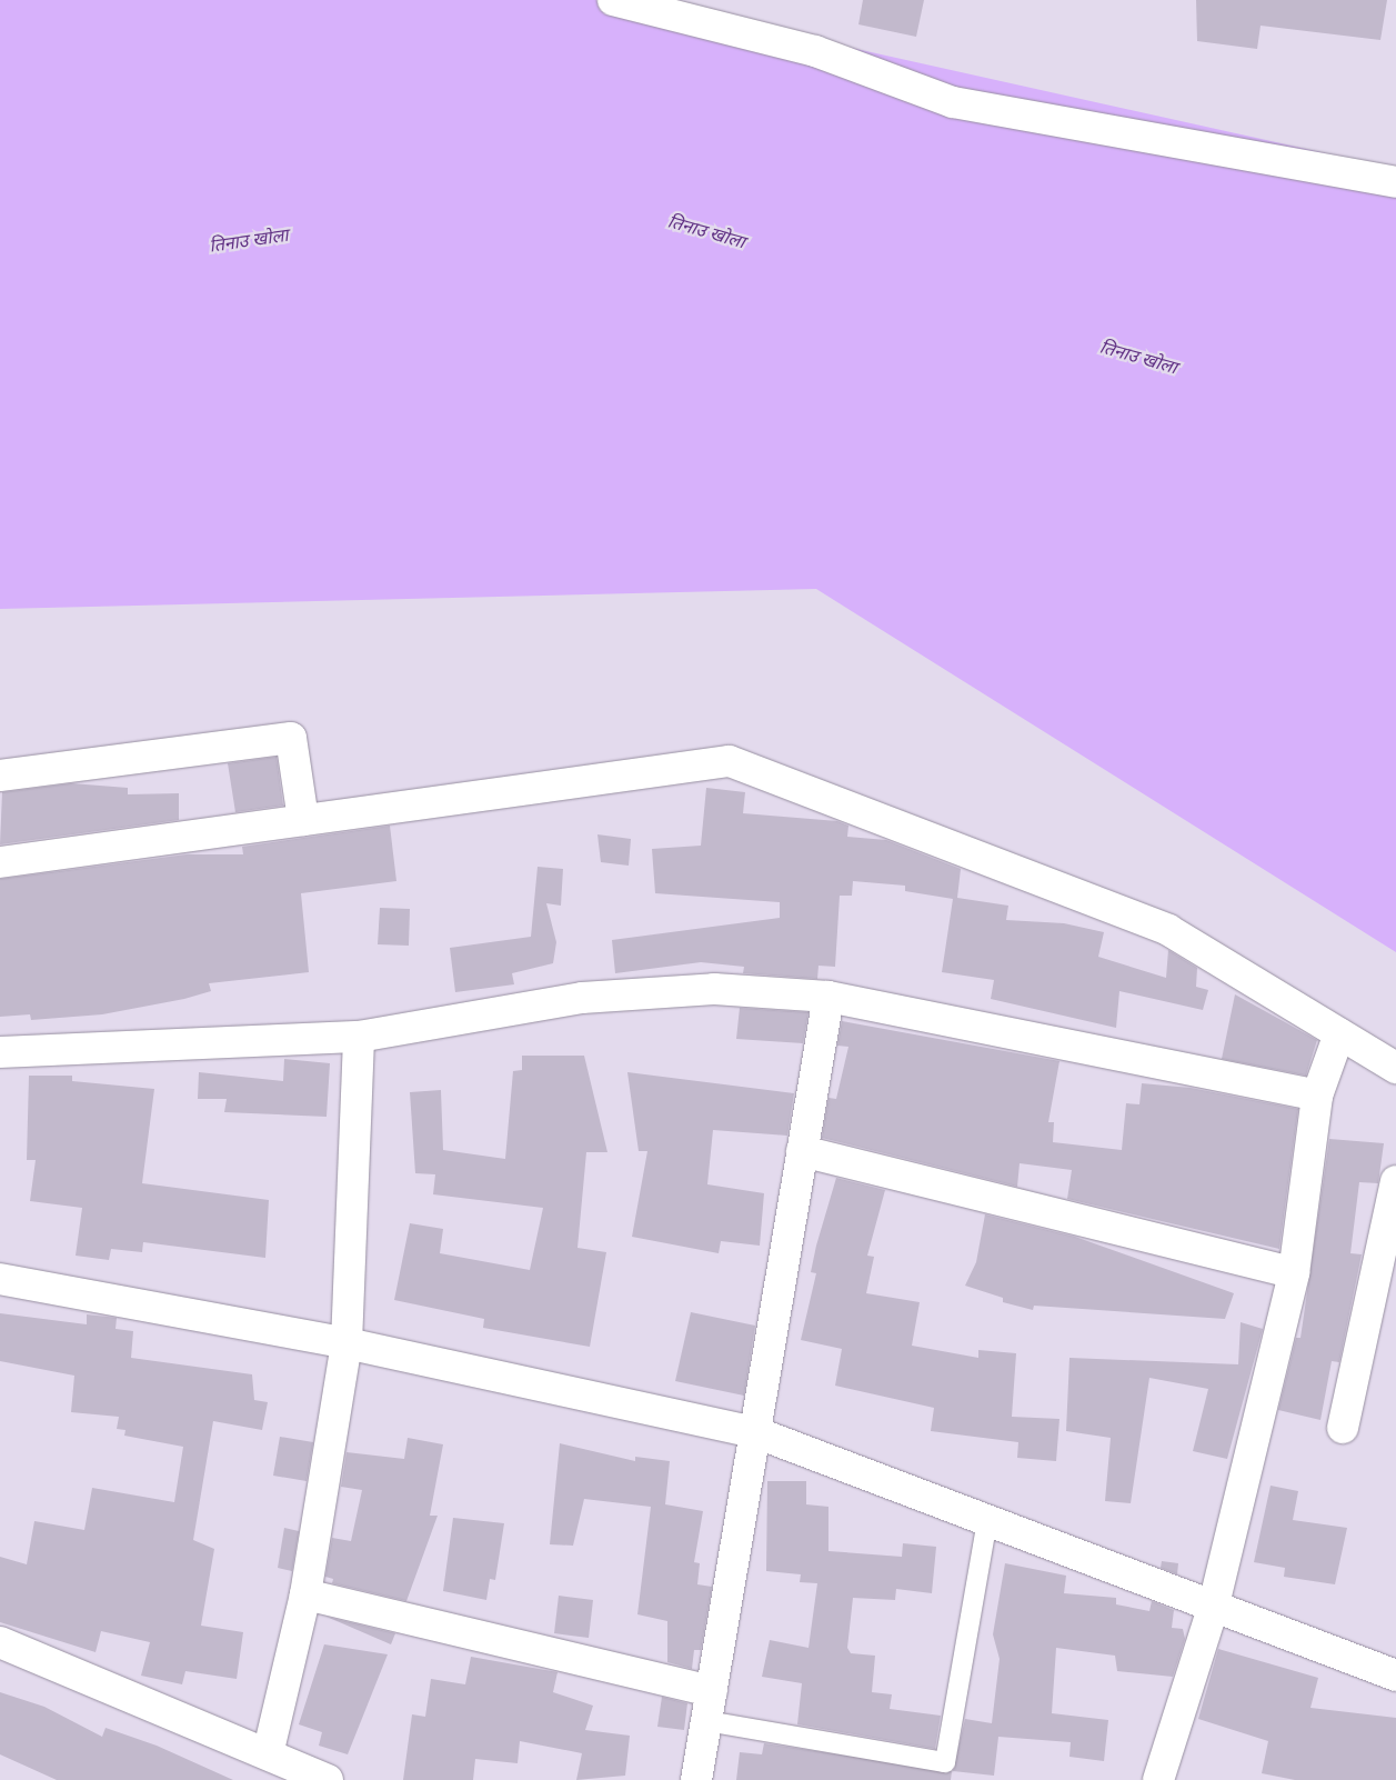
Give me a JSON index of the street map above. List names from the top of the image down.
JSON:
{
  "water": ["तिनाउ खोला"]
}
